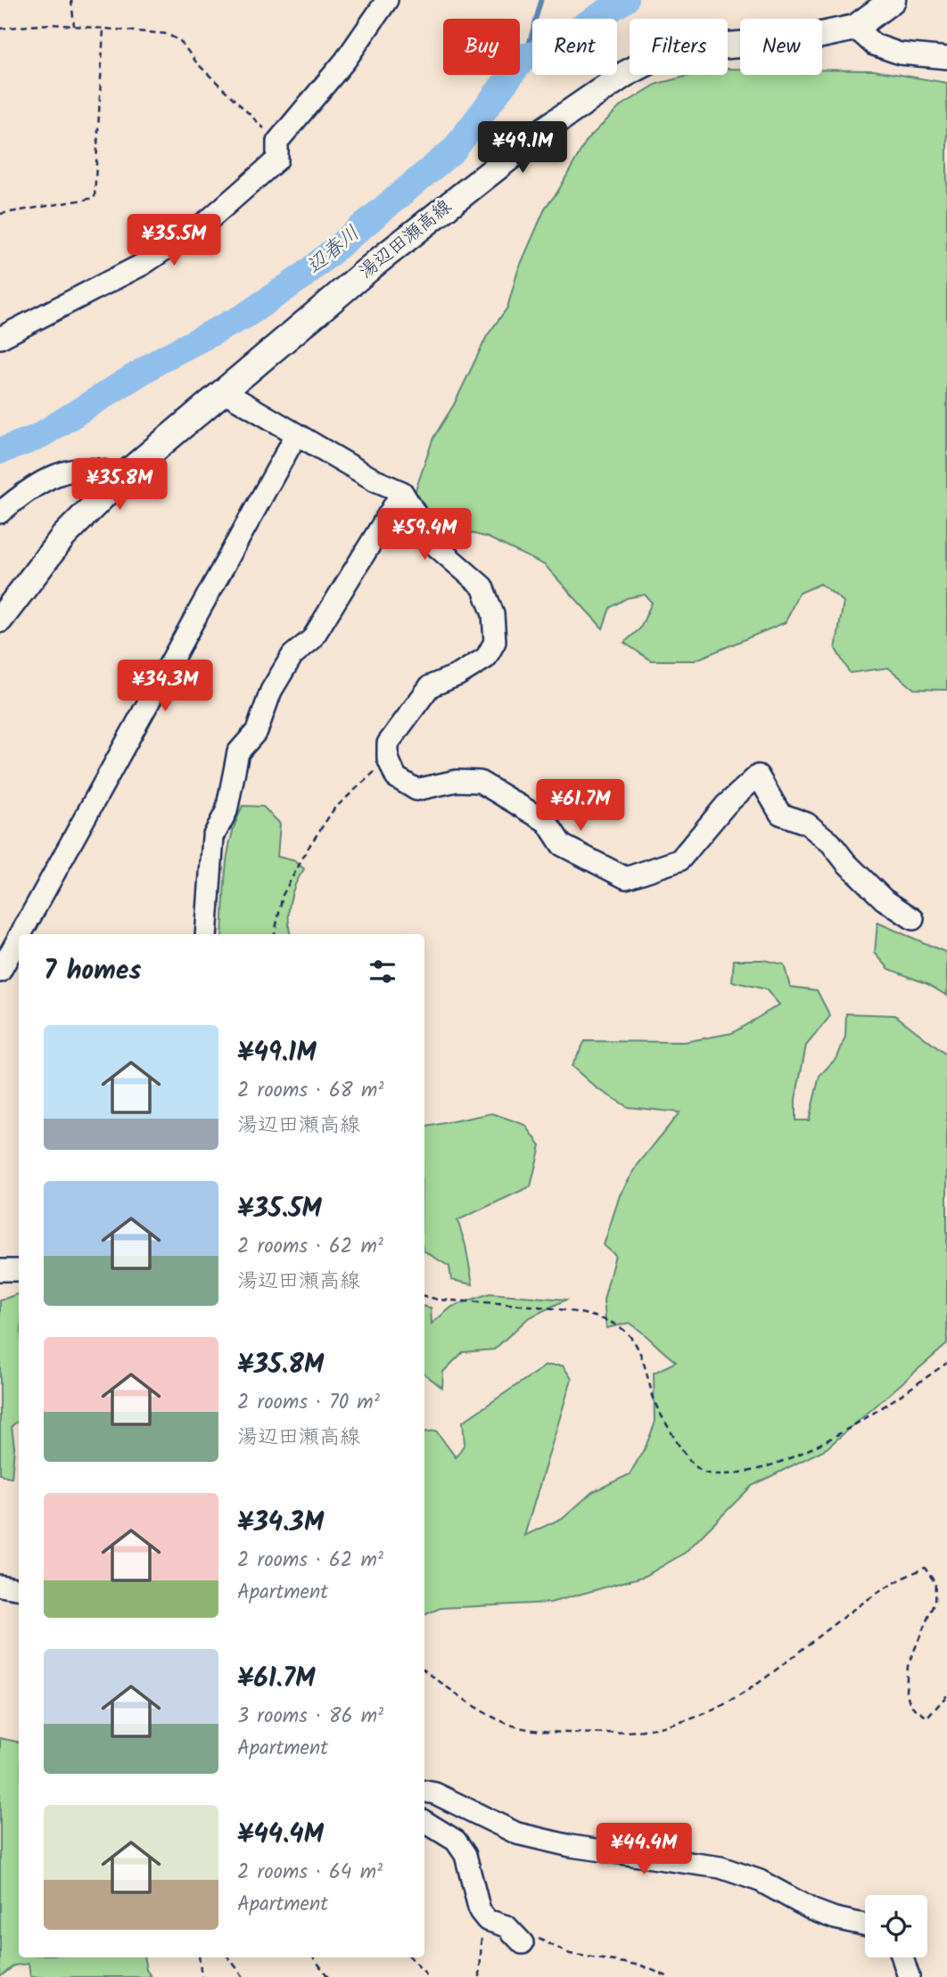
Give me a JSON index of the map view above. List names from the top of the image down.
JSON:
{
  "streets": {
    "main road": ["湯辺田瀬高線"]
  },
  "water": ["辺春川"],
  "page": {
    "chip": [
      "Buy",
      "Rent",
      "Filters",
      "New"
    ],
    "price": [
      "¥49.1M",
      "¥35.5M",
      "¥35.8M",
      "¥59.4M",
      "¥34.3M",
      "¥61.7M",
      "¥44.4M"
    ],
    "heading": "7 homes",
    "list": [
      {
        "name": "¥49.1M",
        "note": "2 rooms · 68 m² · 湯辺田瀬高線"
      },
      {
        "name": "¥35.5M",
        "note": "2 rooms · 62 m² · 湯辺田瀬高線"
      },
      {
        "name": "¥35.8M",
        "note": "2 rooms · 70 m² · 湯辺田瀬高線"
      },
      {
        "name": "¥34.3M",
        "note": "2 rooms · 62 m² · Apartment"
      },
      {
        "name": "¥61.7M",
        "note": "3 rooms · 86 m² · Apartment"
      },
      {
        "name": "¥44.4M",
        "note": "2 rooms · 64 m² · Apartment"
      }
    ]
  }
}
